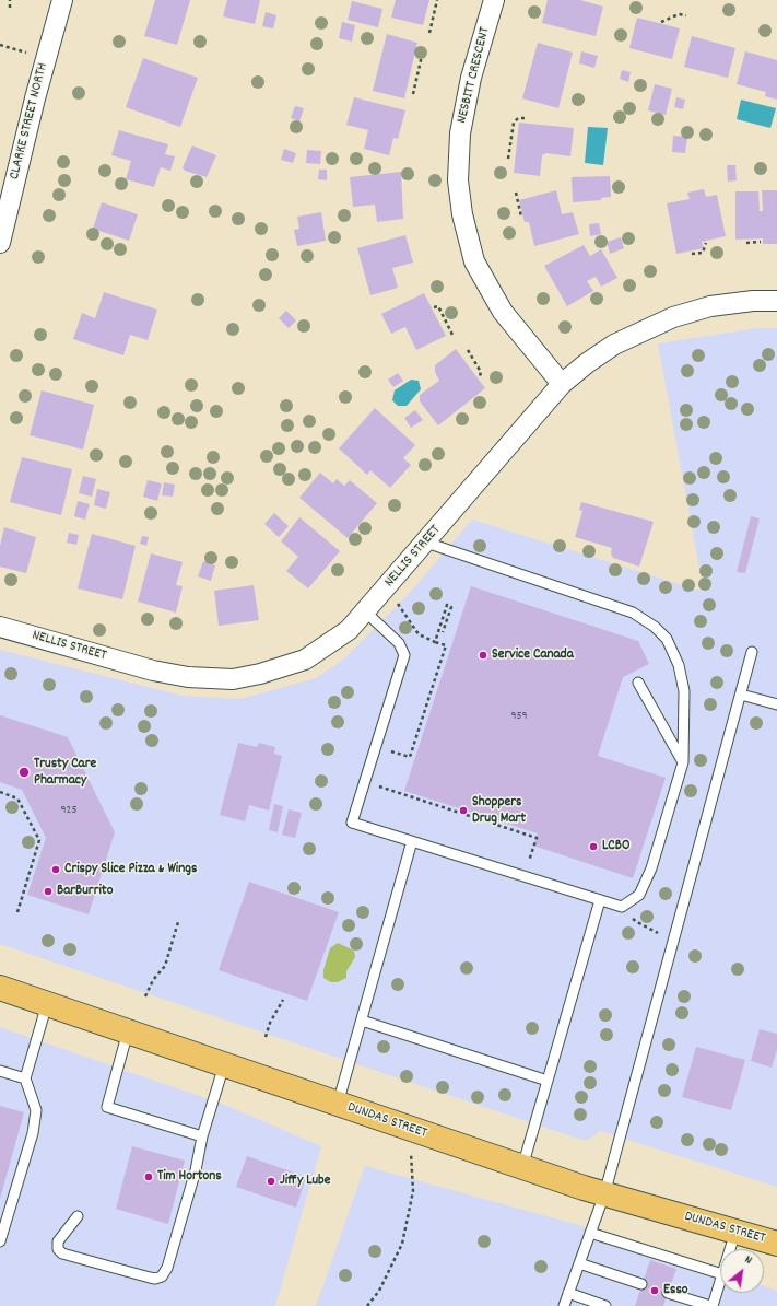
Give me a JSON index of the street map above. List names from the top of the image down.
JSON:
{
  "streets": {
    "main road": ["DUNDAS STREET"],
    "street": ["NESBITT CRESCENT", "CLARKE STREET NORTH", "NELLIS STREET"]
  },
  "crossings": [
    ["NESBITT CRESCENT", "NELLIS STREET"]
  ],
  "places": [
    "Service Canada",
    "Trusty Care Pharmacy",
    "Shoppers Drug Mart",
    "LCBO",
    "Crispy Slice Pizza & Wings",
    "BarBurrito",
    "Tim Hortons",
    "Jiffy Lube",
    "Esso"
  ],
  "house_numbers": ["959", "925"],
  "north": "top right"
}
